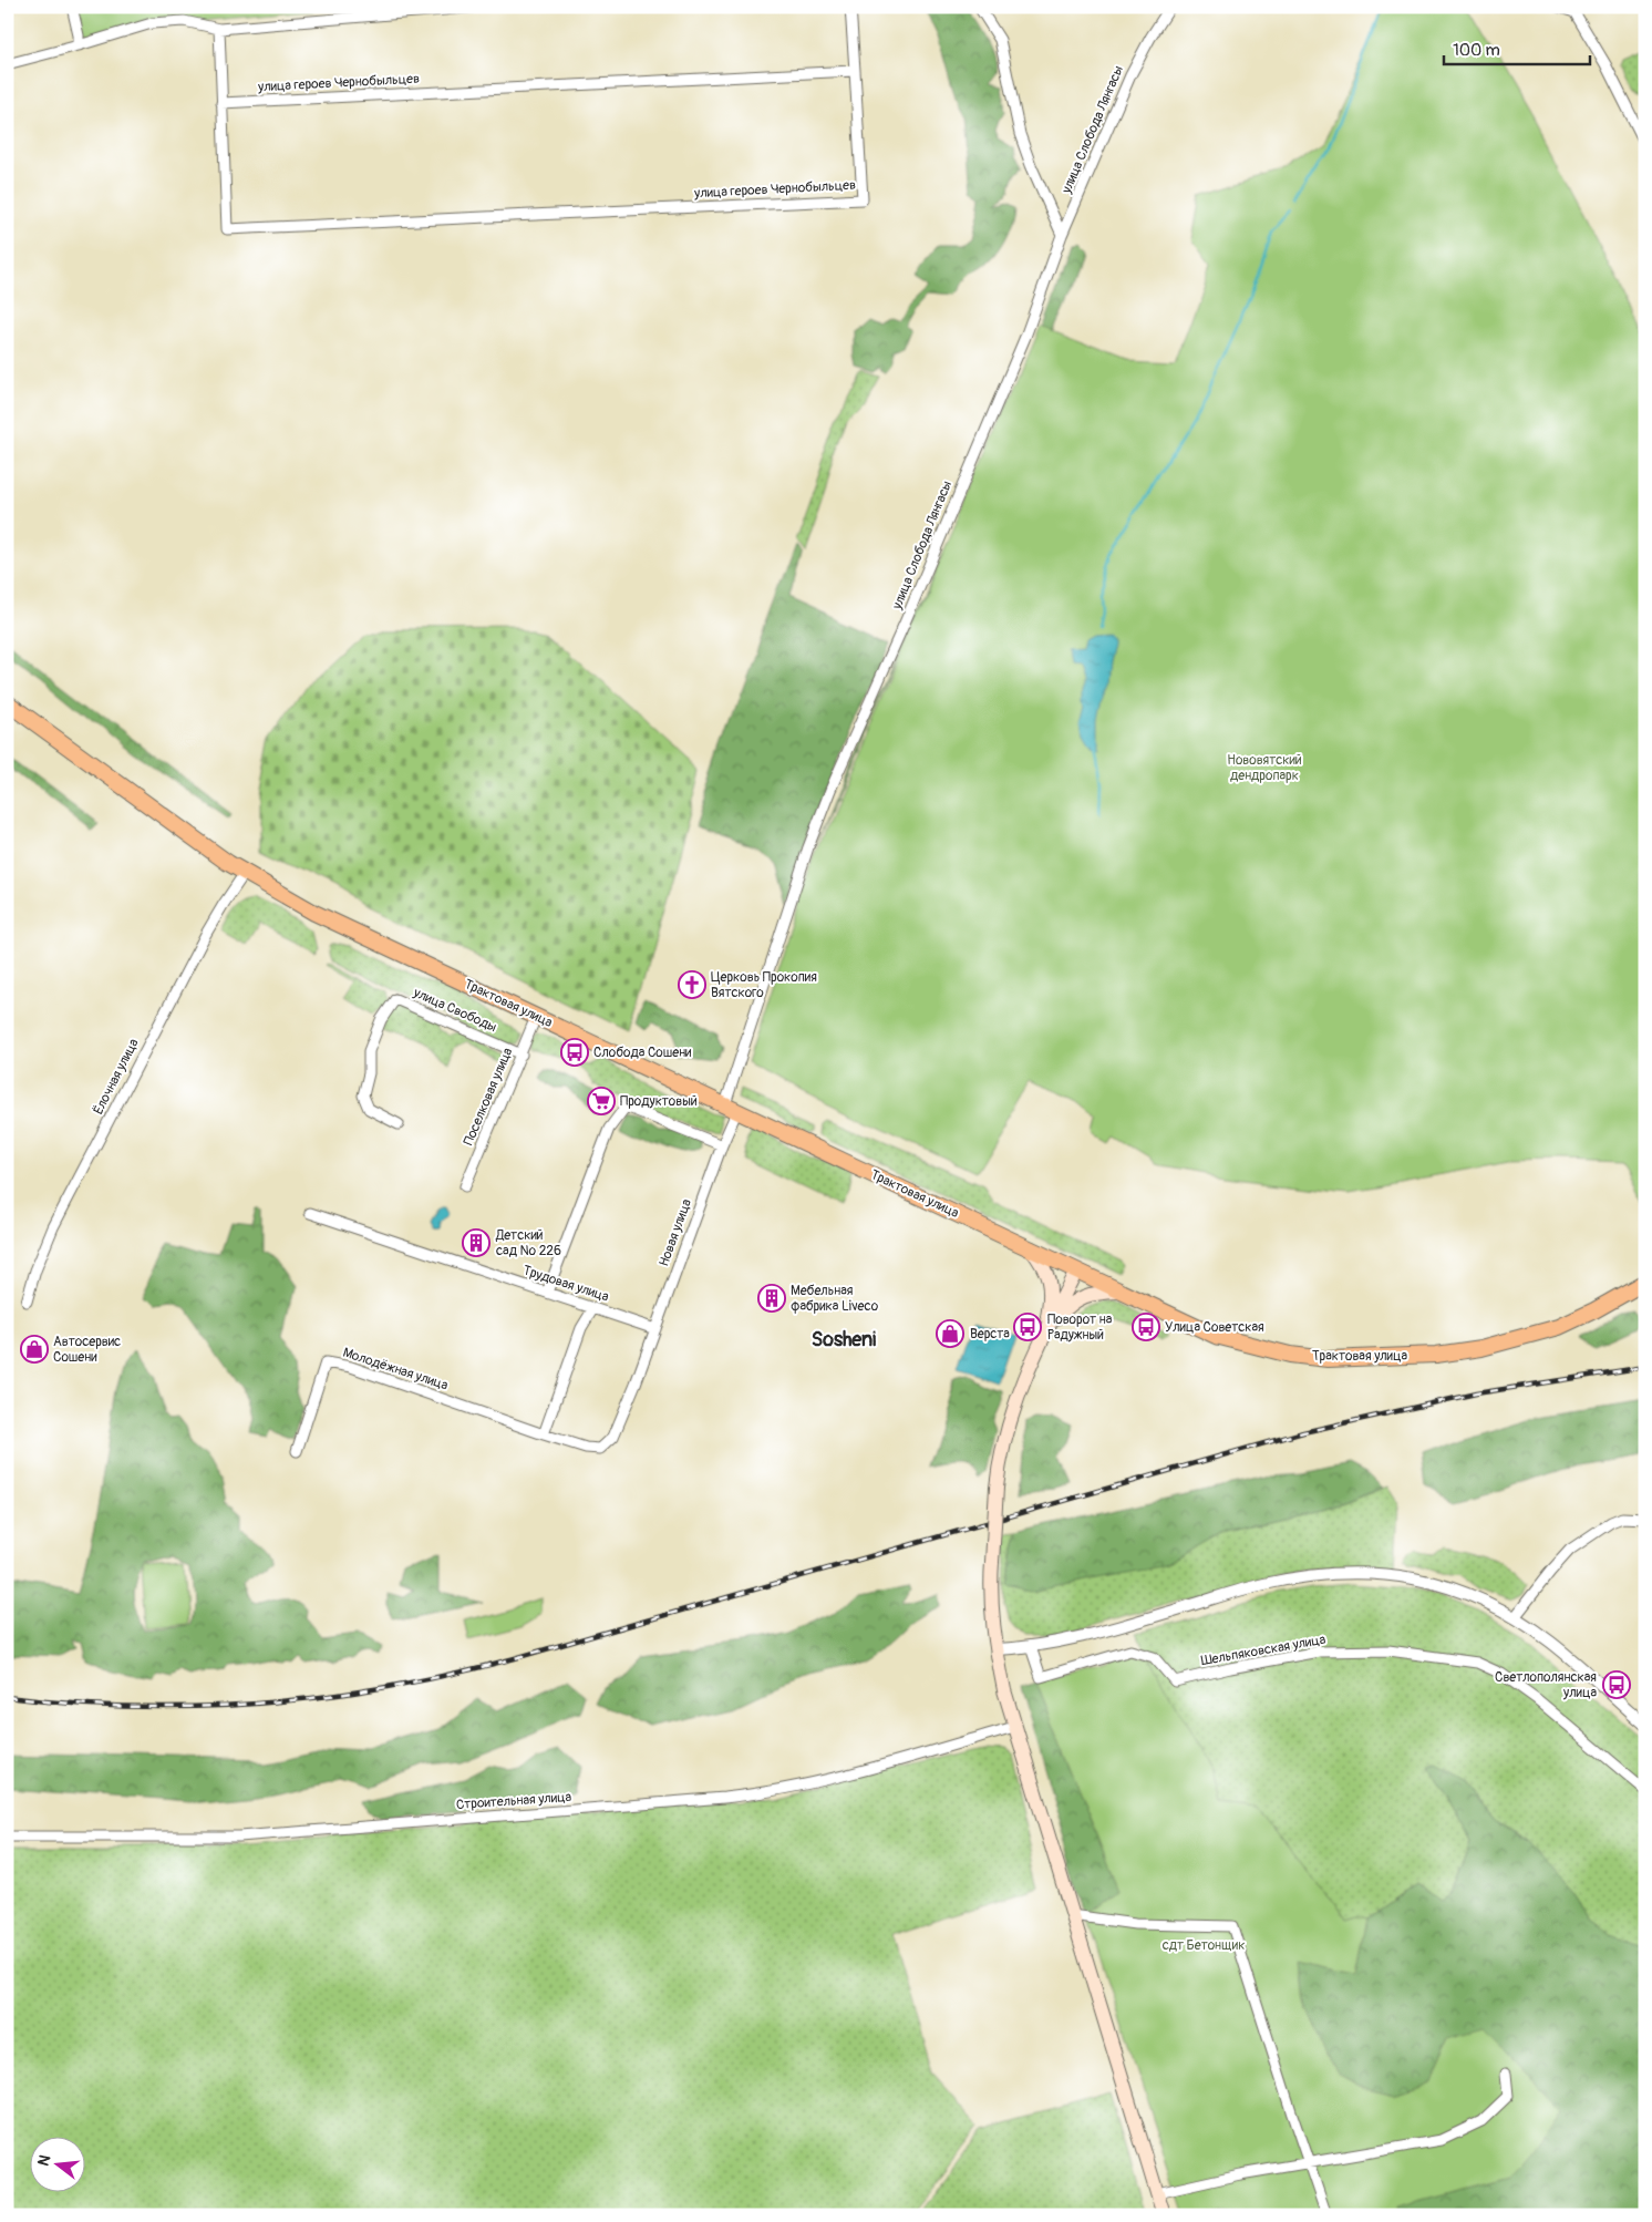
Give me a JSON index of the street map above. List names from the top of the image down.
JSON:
{
  "streets": {
    "main road": ["Трактовая улица"],
    "street": [
      "улица героев Чернобыльцев",
      "улица Слобода Лянгасы",
      "улица Свободы",
      "Ёлочная улица",
      "Поселковая улица",
      "Новая улица",
      "Трудовая улица",
      "Молодёжная улица",
      "Шельпяковская улица",
      "Строительная улица"
    ]
  },
  "crossings": [
    ["улица Слобода Лянгасы", "Трактовая улица"],
    ["улица Слобода Лянгасы", "Новая улица"],
    ["Трактовая улица", "Ёлочная улица"],
    ["Трактовая улица", "Поселковая улица"],
    ["улица Свободы", "Поселковая улица"],
    ["Новая улица", "Трудовая улица"],
    ["Новая улица", "Молодёжная улица"],
    ["Трудовая улица", "Молодёжная улица"]
  ],
  "districts": ["Sosheni"],
  "parks": ["Нововятский дендропарк", "сдт Бетонщик"],
  "places": {
    "church": ["Церковь Прокопия Вятского"],
    "bus stop": [
      "Слобода Сошени",
      "Поворот на Радужный",
      "Улица Советская",
      "Светлополянская улица"
    ],
    "supermarket": ["Продуктовый"],
    "building": ["Детский сад № 226", "Мебельная фабрика Liveco"],
    "shop": ["Верста", "Автосервис Сошени"]
  },
  "scale_bar": "100 m",
  "north": "left"
}
